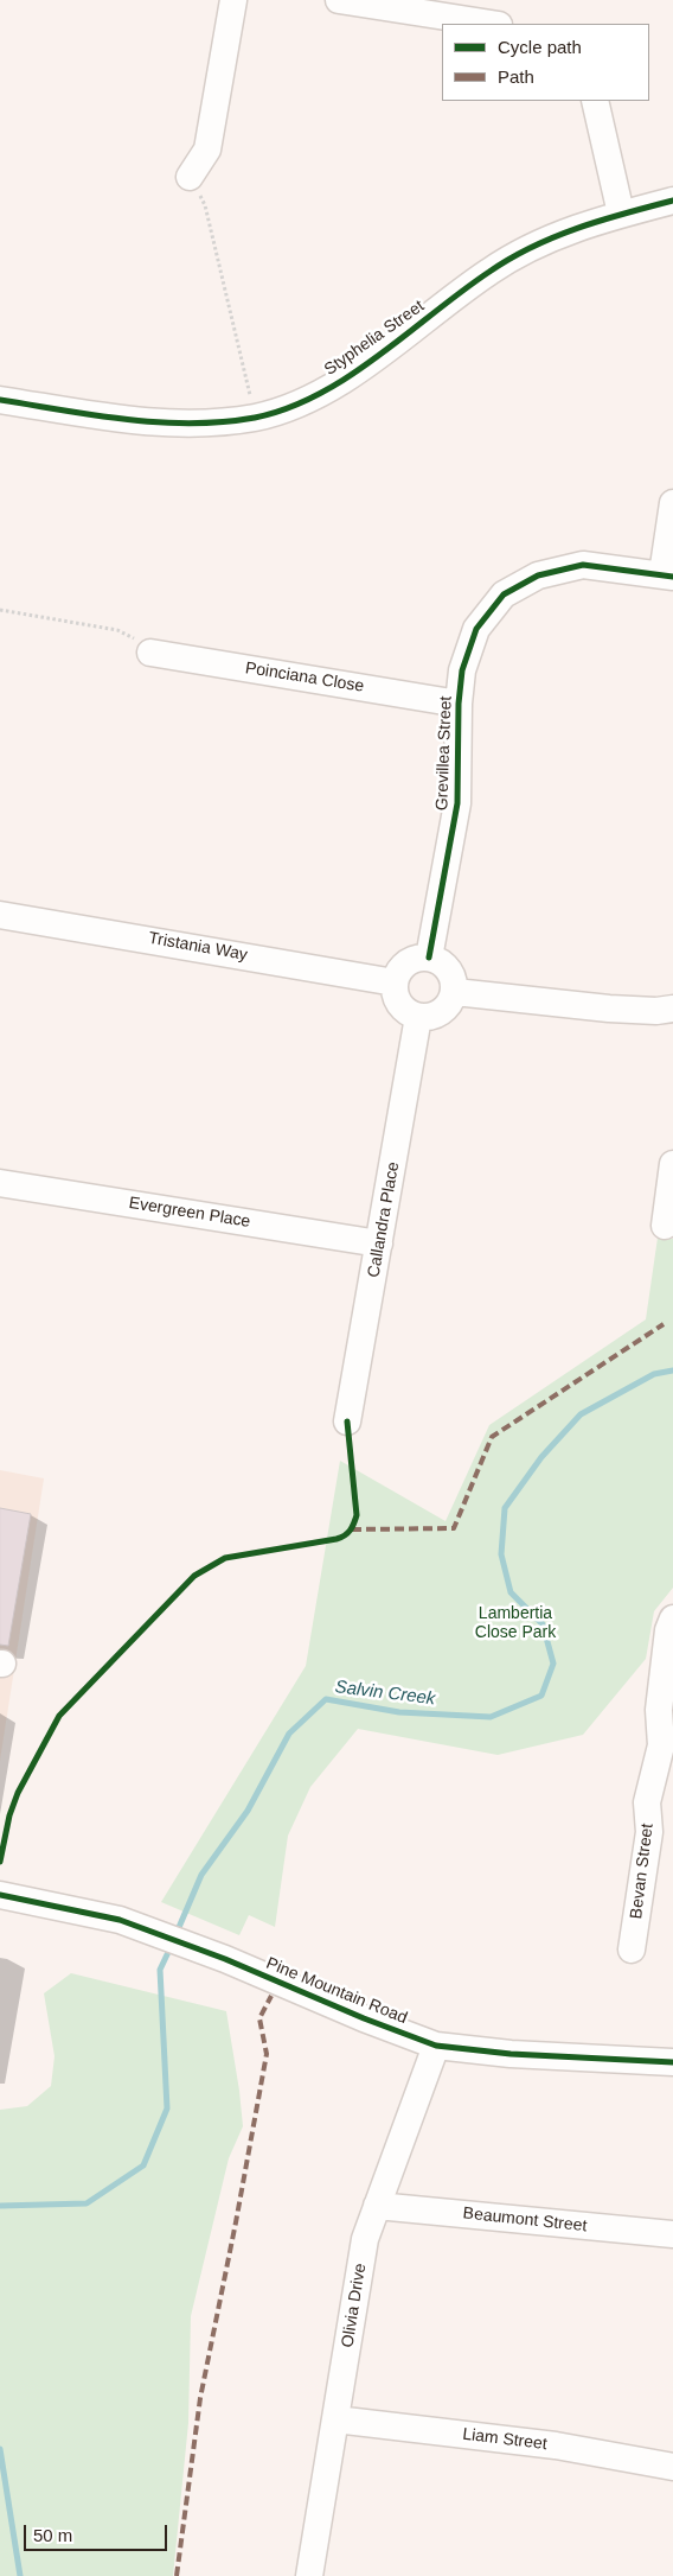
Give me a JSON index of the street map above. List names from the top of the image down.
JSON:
{
  "streets": {
    "street": [
      "Styphelia Street",
      "Poinciana Close",
      "Grevillea Street",
      "Tristania Way",
      "Evergreen Place",
      "Callandra Place",
      "Bevan Street",
      "Pine Mountain Road",
      "Beaumont Street",
      "Olivia Drive",
      "Liam Street"
    ]
  },
  "crossings": [
    ["Poinciana Close", "Grevillea Street"],
    ["Grevillea Street", "Tristania Way"],
    ["Grevillea Street", "Callandra Place"],
    ["Tristania Way", "Callandra Place"],
    ["Evergreen Place", "Callandra Place"],
    ["Pine Mountain Road", "Olivia Drive"],
    ["Beaumont Street", "Olivia Drive"],
    ["Olivia Drive", "Liam Street"]
  ],
  "water": ["Salvin Creek"],
  "parks": ["Lambertia Close Park"],
  "legend": ["Cycle path", "Path"],
  "scale_bar": "50 m"
}
